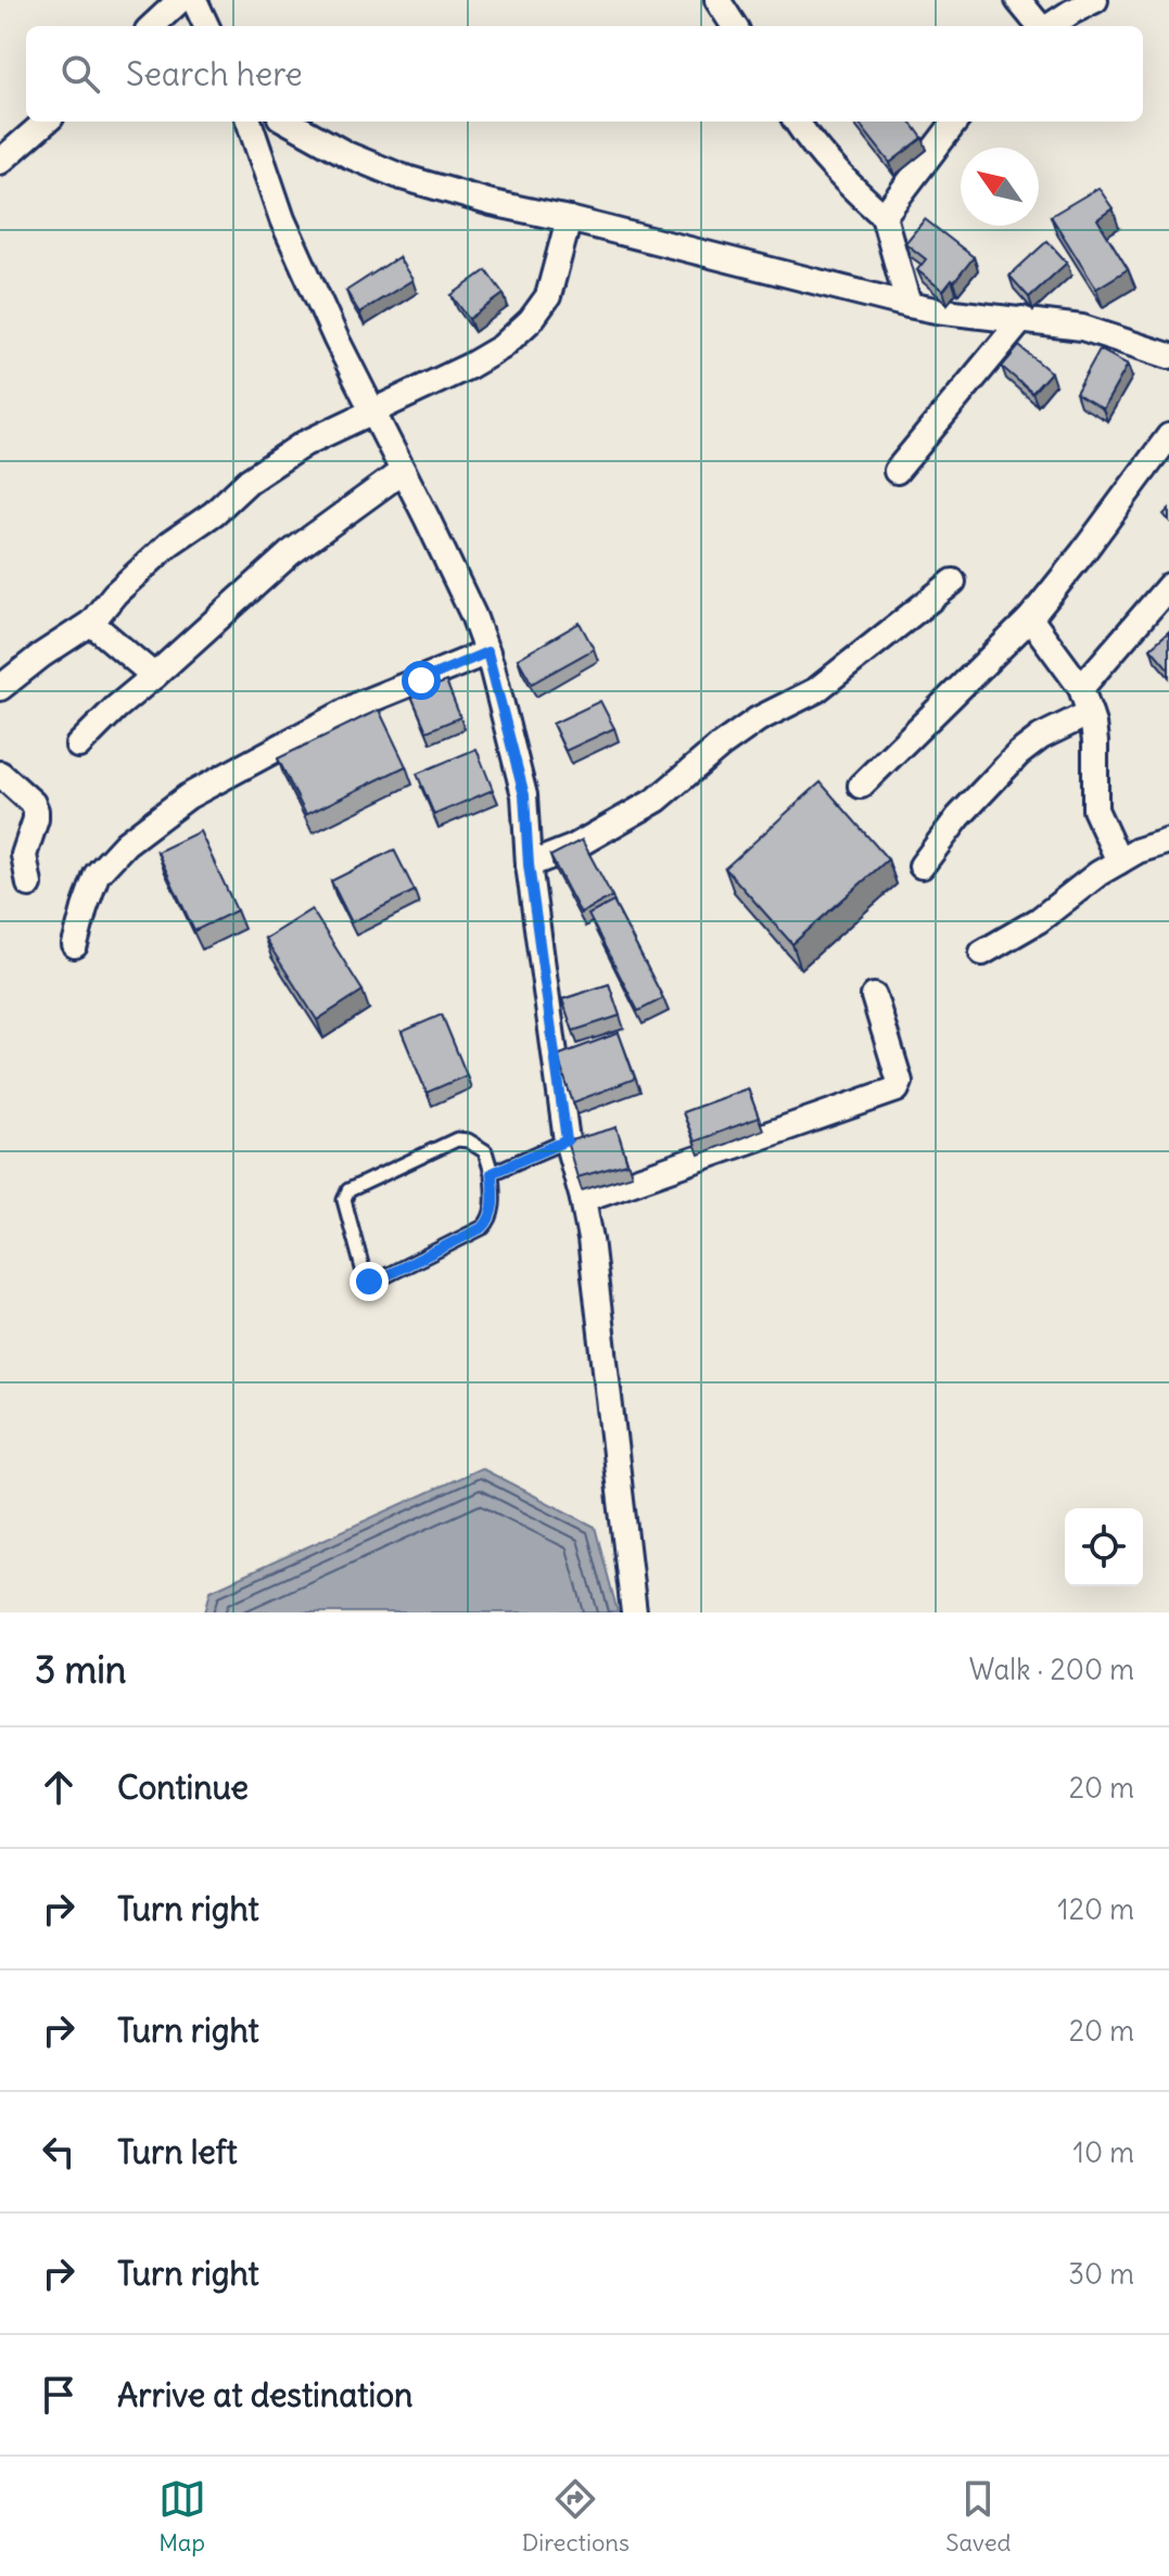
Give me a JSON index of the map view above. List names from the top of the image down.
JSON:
{
  "north": "top left",
  "page": {
    "search": "Search here",
    "heading": ["3 min", "Walk · 200 m"],
    "list": [
      ["Continue", "20 m"],
      ["Turn right", "120 m"],
      ["Turn right", "20 m"],
      ["Turn left", "10 m"],
      ["Turn right", "30 m"],
      "Arrive at destination"
    ],
    "nav": ["Map", "Directions", "Saved"]
  }
}
